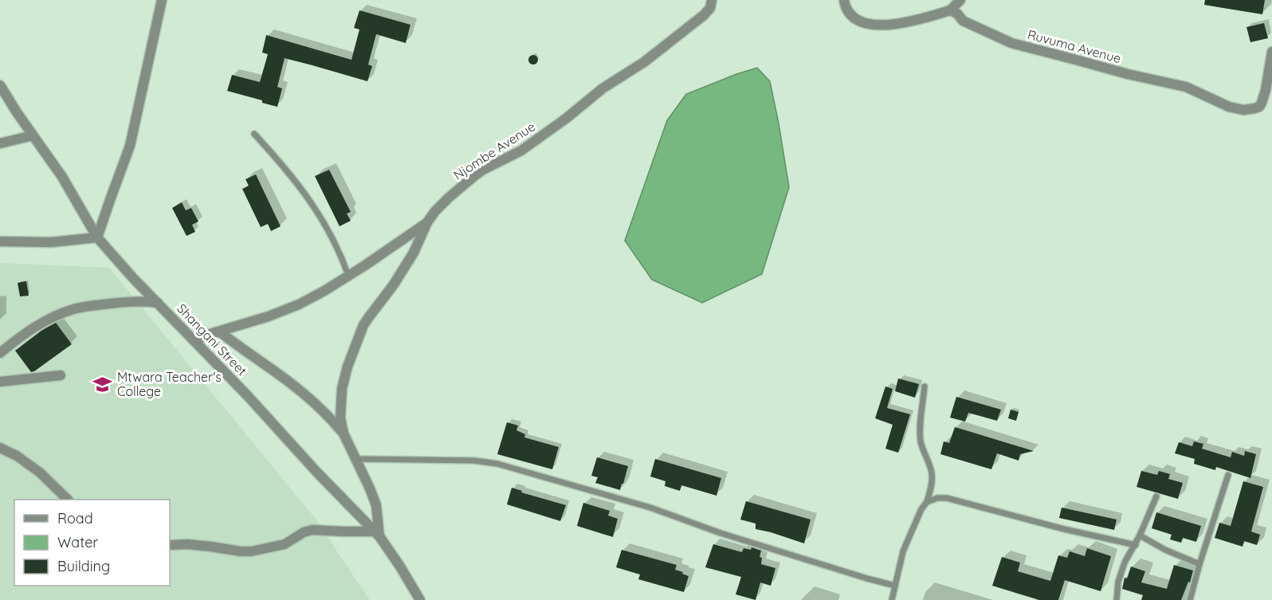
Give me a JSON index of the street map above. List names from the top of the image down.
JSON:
{
  "streets": {
    "street": ["Ruvuma Avenue", "Njombe Avenue", "Shangani Street"]
  },
  "crossings": [
    ["Njombe Avenue", "Shangani Street"]
  ],
  "places": {
    "school or university": ["Mtwara Teacher's College"]
  },
  "legend": ["Road", "Water", "Building"]
}
